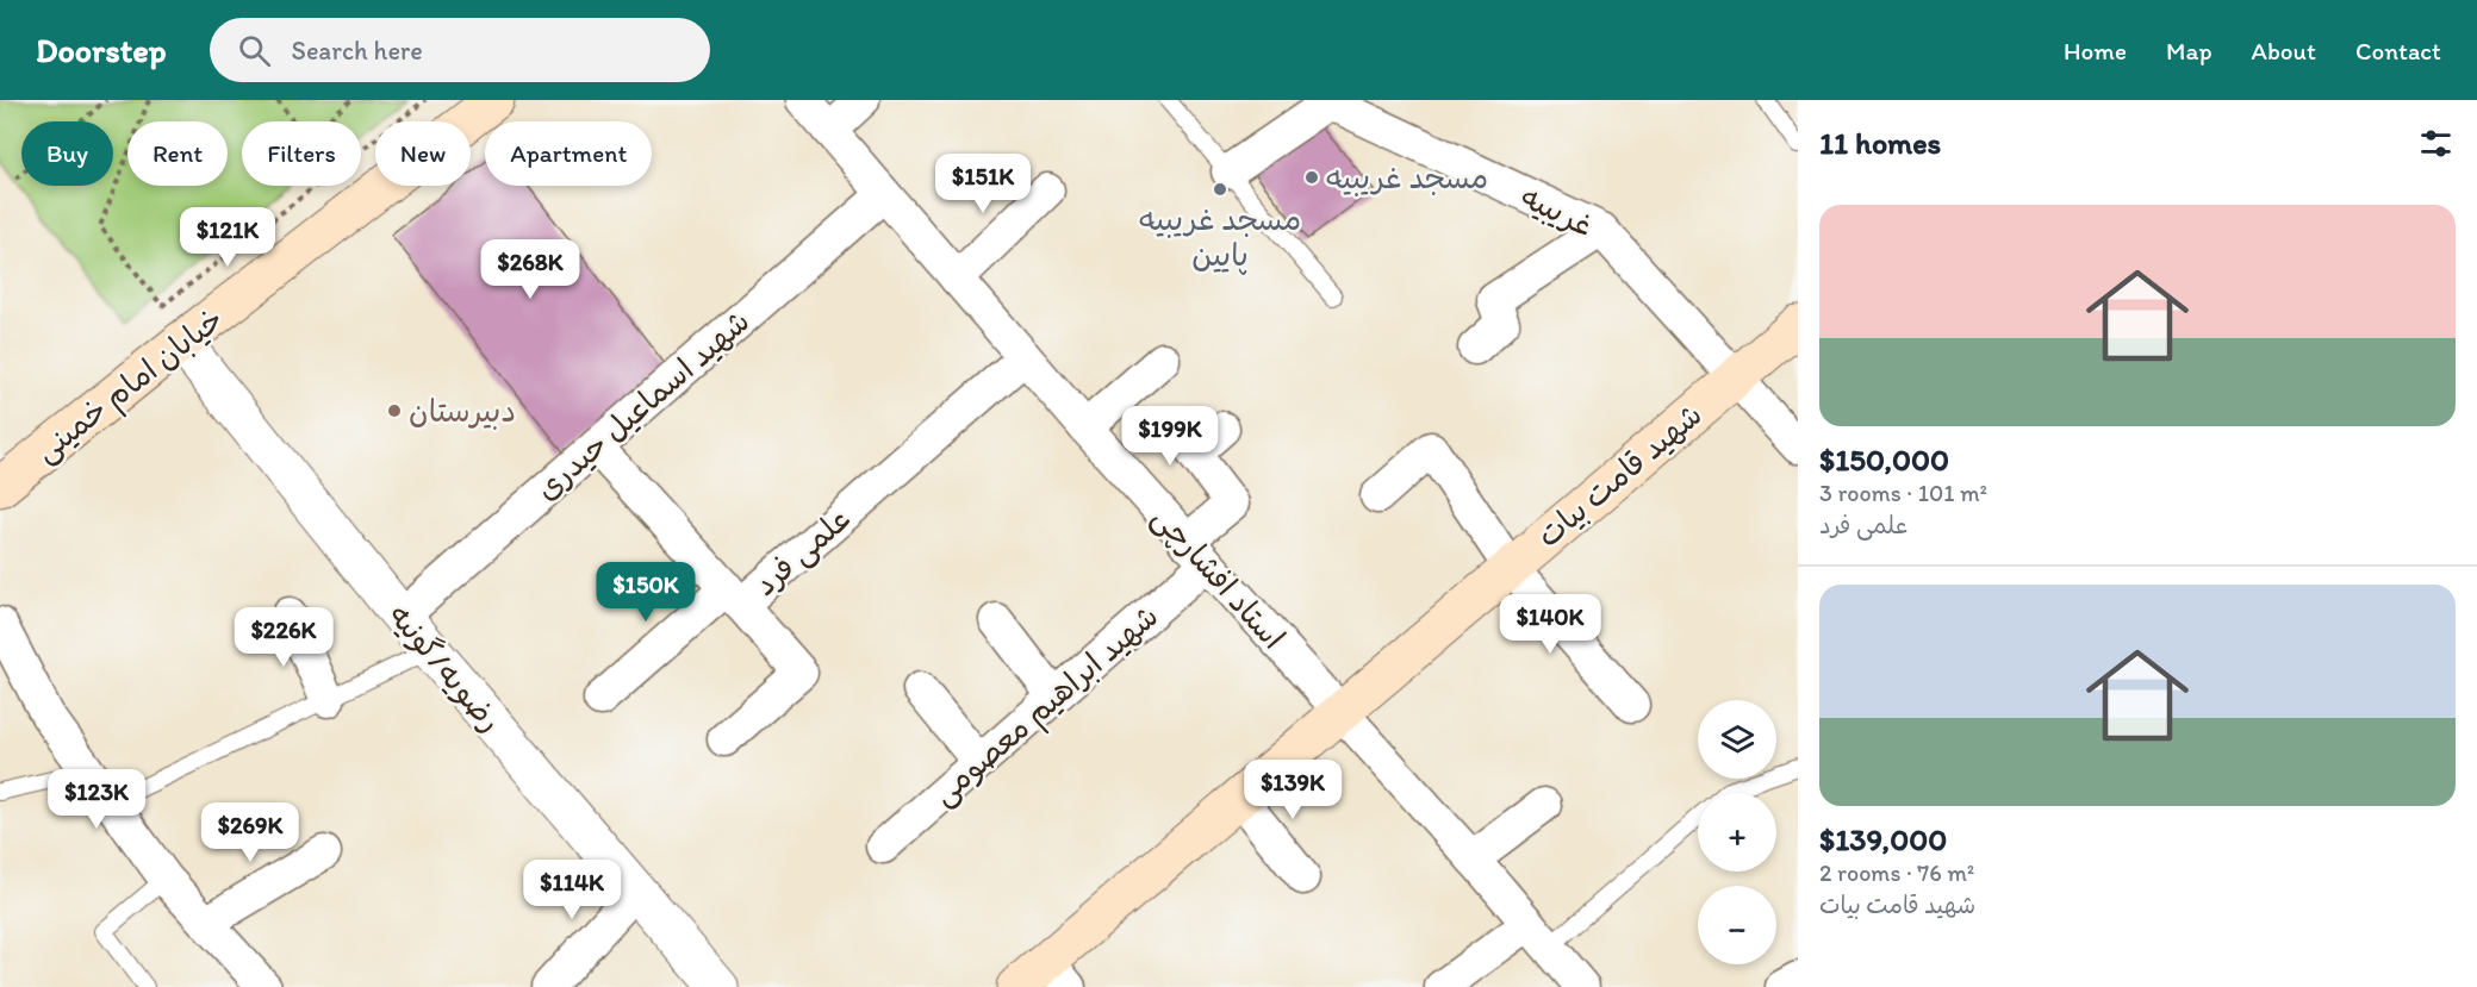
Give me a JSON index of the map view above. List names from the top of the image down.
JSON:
{
  "streets": {
    "main road": ["خیابان امام خمینی", "شهید قامت بیات"],
    "street": [
      "غریبیه",
      "شهید اسماعیل حیدری",
      "علمی فرد",
      "استاد افشارچی",
      "رضویه/گونیه",
      "شهید ابراهیم معصومی"
    ]
  },
  "crossings": [
    ["غریبیه", "شهید قامت بیات"],
    ["خیابان امام خمینی", "رضویه/گونیه"],
    ["شهید اسماعیل حیدری", "علمی فرد"],
    ["شهید اسماعیل حیدری", "استاد افشارچی"],
    ["شهید اسماعیل حیدری", "رضویه/گونیه"],
    ["شهید قامت بیات", "استاد افشارچی"],
    ["علمی فرد", "استاد افشارچی"],
    ["استاد افشارچی", "شهید ابراهیم معصومی"]
  ],
  "places": ["مسجد غریبیه", "مسجد غریبیه پایین", "دبیرستان"],
  "page": {
    "header": "Doorstep",
    "search": "Search here",
    "nav": [
      "Home",
      "Map",
      "About",
      "Contact"
    ],
    "heading": "11 homes",
    "chip": [
      "Buy",
      "Rent",
      "Filters",
      "New",
      "Apartment"
    ],
    "price": [
      "$151K",
      "$121K",
      "$268K",
      "$199K",
      "$150K",
      "$140K",
      "$226K",
      "$139K",
      "$123K",
      "$269K",
      "$114K"
    ],
    "list": [
      {
        "name": "$150,000",
        "note": "3 rooms · 101 m² · علمی فرد"
      },
      {
        "name": "$139,000",
        "note": "2 rooms · 76 m² · شهید قامت بیات"
      }
    ],
    "map_buttons": ["+", "−"]
  }
}
